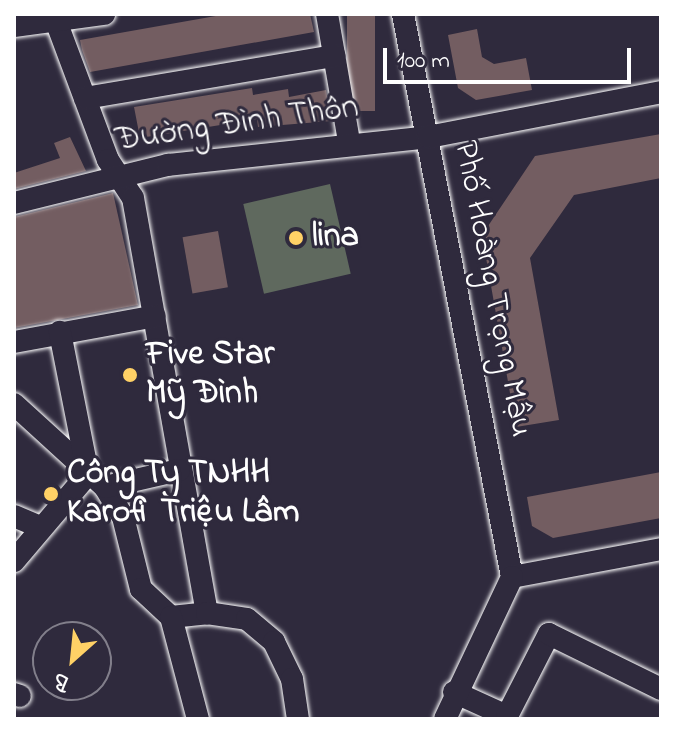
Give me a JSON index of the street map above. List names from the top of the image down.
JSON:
{
  "streets": {
    "street": ["Đường Đình Thôn", "Phố Hoàng Trọng Mậu"]
  },
  "crossings": [
    ["Đường Đình Thôn", "Phố Hoàng Trọng Mậu"]
  ],
  "places": ["lina", "Five Star Mỹ Đình", "Công Ty TNHH Karofi Triệu Lâm"],
  "scale_bar": "100 m",
  "north": "bottom left"
}
